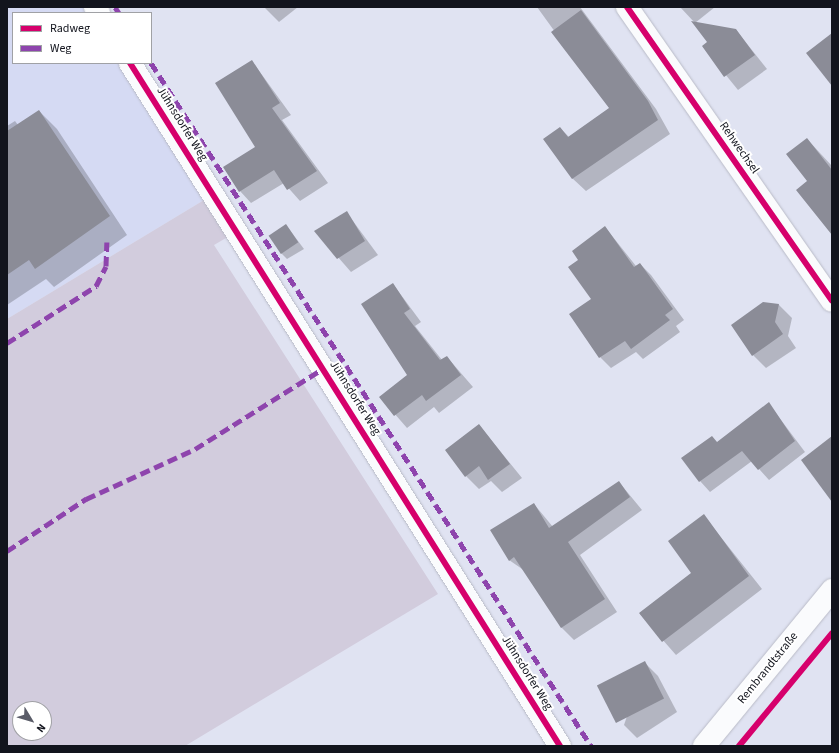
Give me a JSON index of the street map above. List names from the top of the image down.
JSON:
{
  "streets": {
    "street": ["Jühnsdorfer Weg", "Rehwechsel", "Rembrandtstraße"]
  },
  "legend": ["Radweg", "Weg"],
  "north": "bottom right"
}
